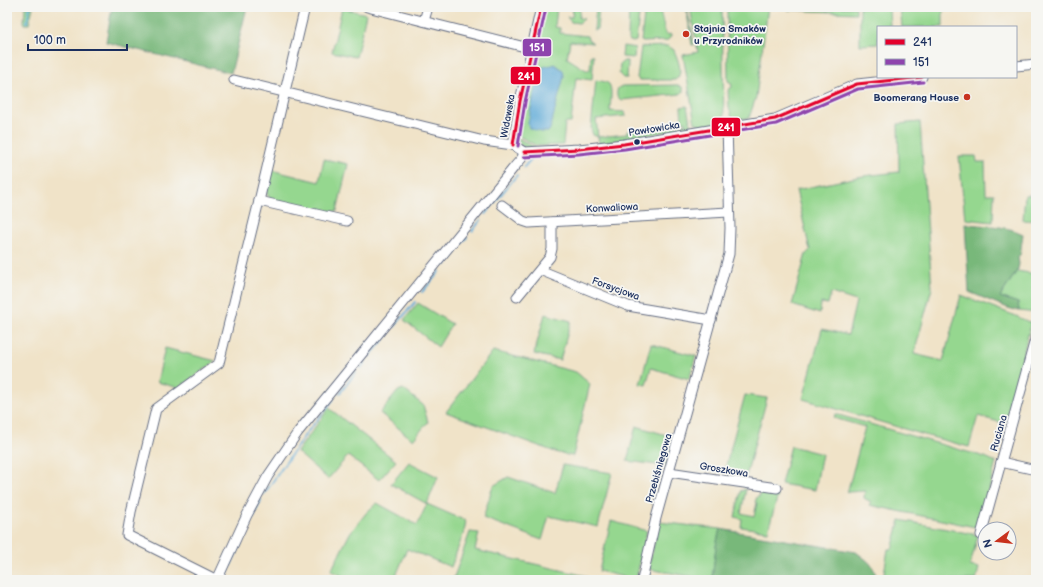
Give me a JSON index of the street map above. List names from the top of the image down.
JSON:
{
  "streets": {
    "street": [
      "Widawska",
      "Pawłowicka",
      "Konwaliowa",
      "Forsycjowa",
      "Ruciana",
      "Przebiśniegowa",
      "Groszkowa"
    ]
  },
  "crossings": [
    ["Widawska", "Pawłowicka"],
    ["Pawłowicka", "Przebiśniegowa"],
    ["Konwaliowa", "Przebiśniegowa"],
    ["Forsycjowa", "Przebiśniegowa"],
    ["Przebiśniegowa", "Groszkowa"]
  ],
  "places": ["Stajnia Smaków u Przyrodników", "Boomerang House"],
  "lines": ["transit line 241", "transit line 151"],
  "legend": ["241", "151"],
  "scale_bar": "100 m",
  "north": "left"
}
